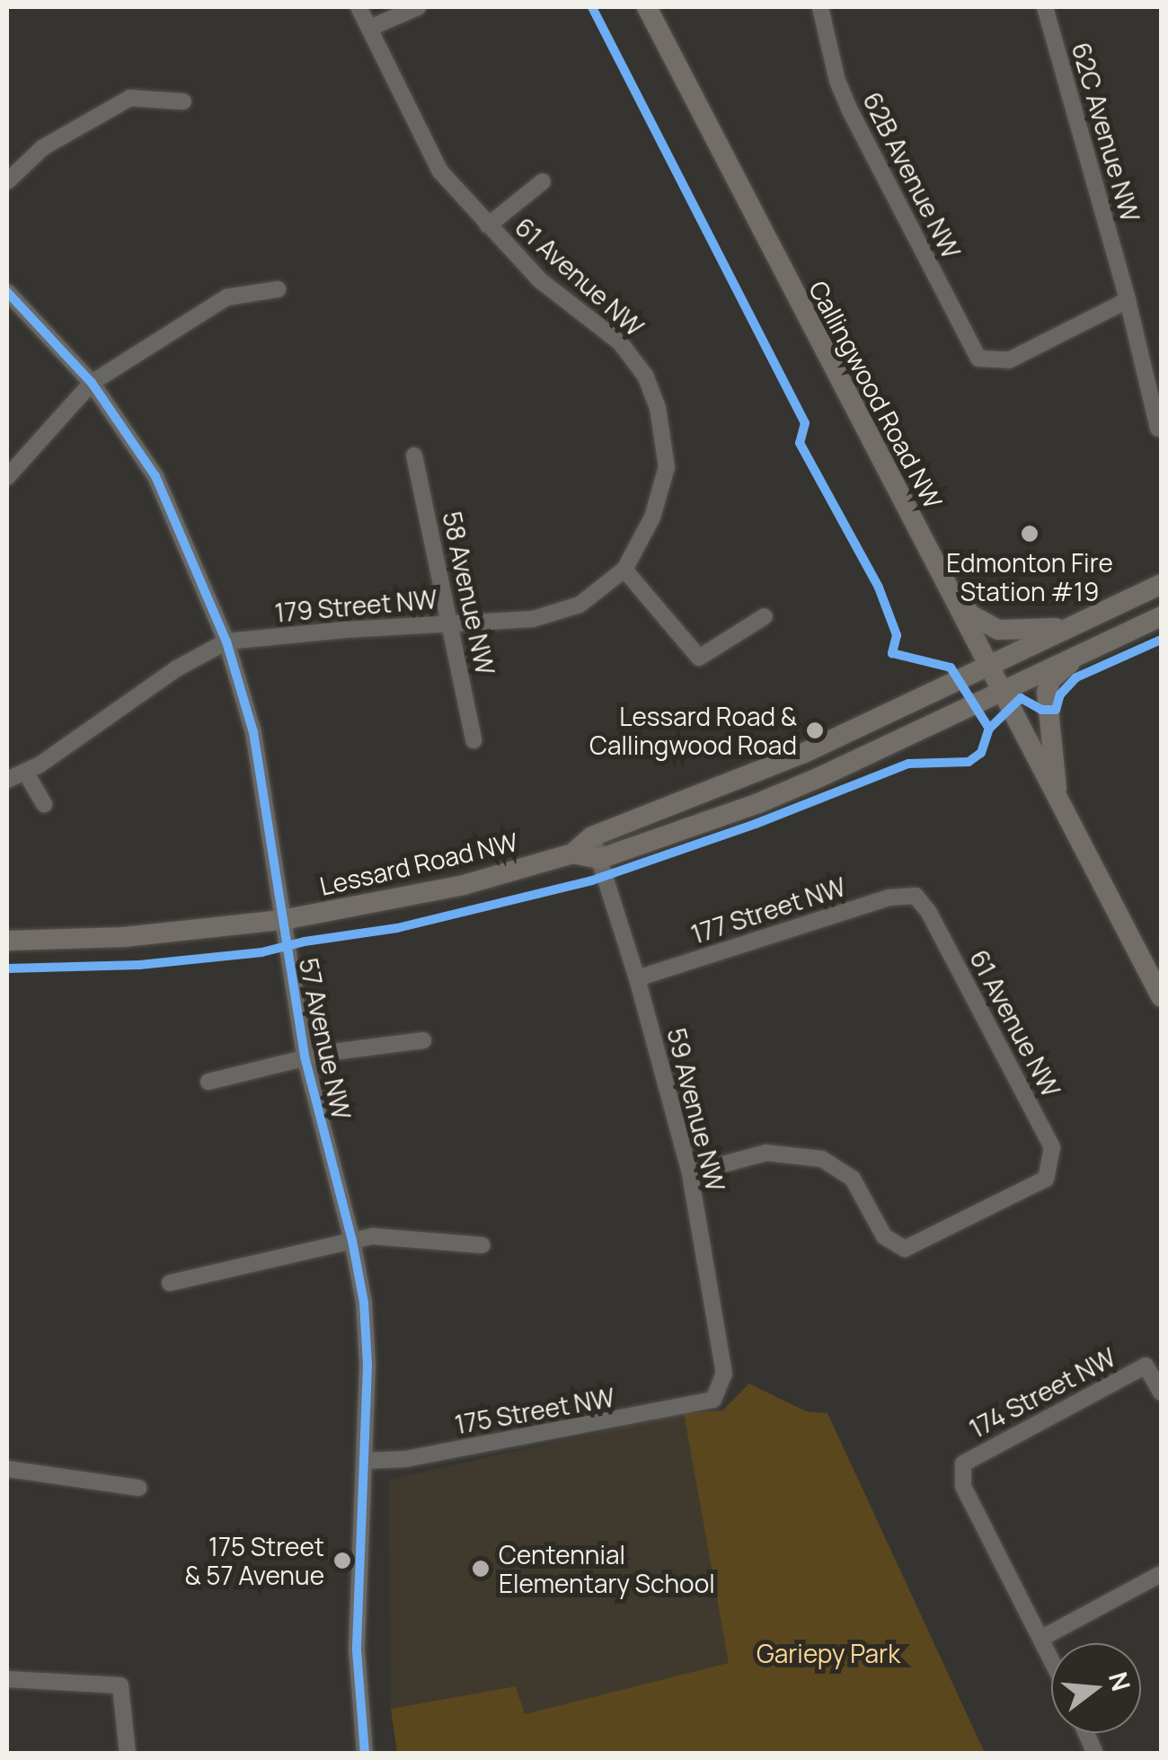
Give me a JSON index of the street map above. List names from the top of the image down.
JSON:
{
  "streets": {
    "main road": ["Callingwood Road NW", "Lessard Road NW"],
    "street": [
      "62C Avenue NW",
      "62B Avenue NW",
      "61 Avenue NW",
      "58 Avenue NW",
      "179 Street NW",
      "177 Street NW",
      "57 Avenue NW",
      "59 Avenue NW",
      "174 Street NW",
      "175 Street NW"
    ]
  },
  "crossings": [
    ["62C Avenue NW", "62B Avenue NW"],
    ["61 Avenue NW", "179 Street NW"],
    ["61 Avenue NW", "177 Street NW"],
    ["61 Avenue NW", "59 Avenue NW"],
    ["Callingwood Road NW", "Lessard Road NW"],
    ["58 Avenue NW", "179 Street NW"],
    ["179 Street NW", "57 Avenue NW"],
    ["Lessard Road NW", "57 Avenue NW"],
    ["Lessard Road NW", "59 Avenue NW"],
    ["177 Street NW", "59 Avenue NW"],
    ["57 Avenue NW", "175 Street NW"],
    ["59 Avenue NW", "175 Street NW"]
  ],
  "parks": ["Gariepy Park"],
  "places": [
    "Edmonton Fire Station #19",
    "Lessard Road & Callingwood Road",
    "175 Street & 57 Avenue",
    "Centennial Elementary School"
  ],
  "north": "right"
}
